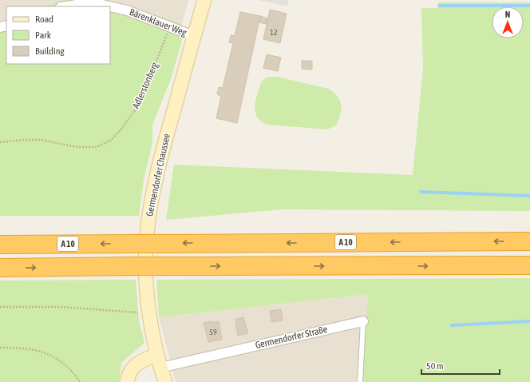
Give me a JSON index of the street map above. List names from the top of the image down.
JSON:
{
  "streets": {
    "highway": ["A 10"],
    "main road": ["Germendorfer Chaussee"],
    "street": ["Bärenklauer Weg", "Germendorfer Straße"],
    "path": ["Adlerstonberg"]
  },
  "crossings": [
    ["Bärenklauer Weg", "Adlerstonberg"],
    ["Bärenklauer Weg", "Germendorfer Chaussee"],
    ["Germendorfer Chaussee", "Germendorfer Straße"]
  ],
  "house_numbers": ["12", "59"],
  "legend": ["Road", "Park", "Building"],
  "scale_bar": "50 m",
  "north": "top"
}
